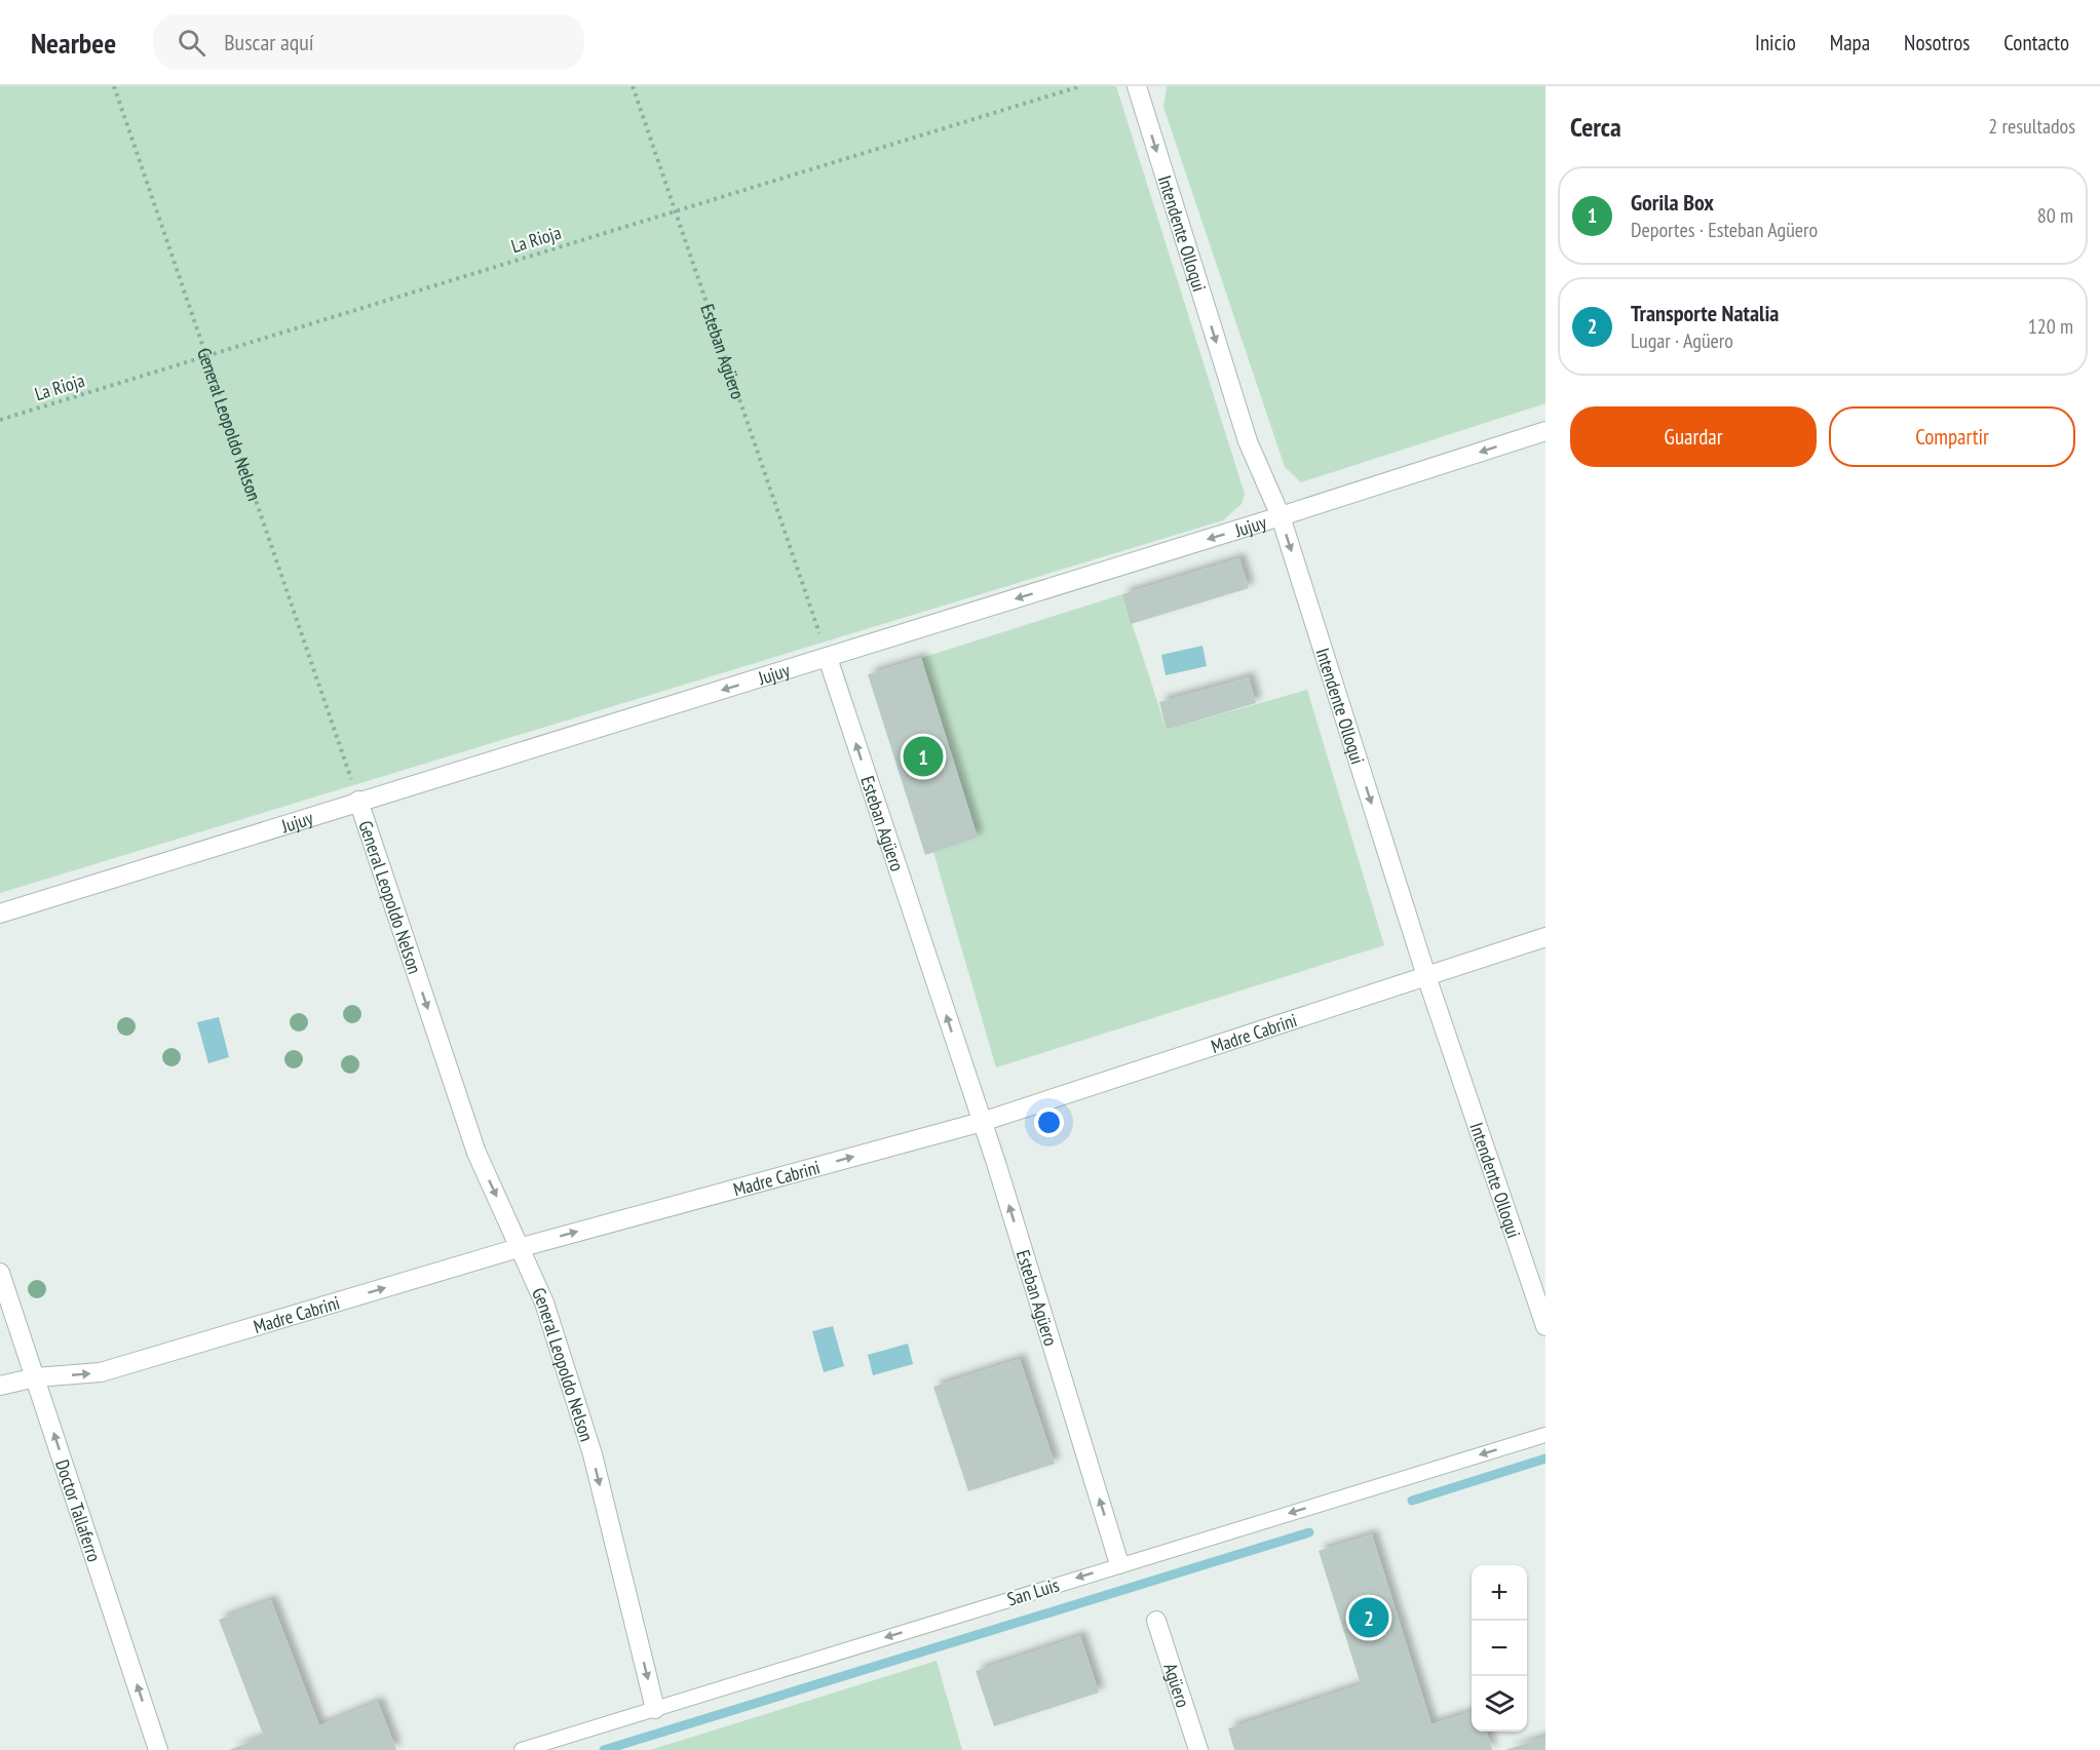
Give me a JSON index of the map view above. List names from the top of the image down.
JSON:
{
  "streets": {
    "street": [
      "Intendente Olloqui",
      "Esteban Agüero",
      "General Leopoldo Nelson",
      "Jujuy",
      "Madre Cabrini",
      "Doctor Tallaferro",
      "Agüero"
    ],
    "lane": ["San Luis"],
    "path": ["La Rioja"]
  },
  "crossings": [
    ["Intendente Olloqui", "Jujuy"],
    ["Intendente Olloqui", "Madre Cabrini"],
    ["La Rioja", "Esteban Agüero"],
    ["La Rioja", "General Leopoldo Nelson"],
    ["Esteban Agüero", "Jujuy"],
    ["Esteban Agüero", "Madre Cabrini"],
    ["Esteban Agüero", "San Luis"],
    ["General Leopoldo Nelson", "Jujuy"],
    ["General Leopoldo Nelson", "Madre Cabrini"],
    ["General Leopoldo Nelson", "San Luis"],
    ["Madre Cabrini", "Doctor Tallaferro"]
  ],
  "one_way": [
    "Intendente Olloqui",
    "Esteban Agüero",
    "General Leopoldo Nelson",
    "Jujuy",
    "Madre Cabrini",
    "Doctor Tallaferro",
    "San Luis"
  ],
  "page": {
    "header": "Nearbee",
    "search": "Buscar aquí",
    "nav": [
      "Inicio",
      "Mapa",
      "Nosotros",
      "Contacto"
    ],
    "heading": ["Cerca", "2 resultados"],
    "list": [
      {
        "mark": "1",
        "name": "Gorila Box",
        "note": "Deportes · Esteban Agüero",
        "value": "80 m"
      },
      {
        "mark": "2",
        "name": "Transporte Natalia",
        "note": "Lugar · Agüero",
        "value": "120 m"
      }
    ],
    "buttons": ["Guardar", "Compartir"],
    "pins": ["1", "2"],
    "map_buttons": ["+", "−"]
  }
}
